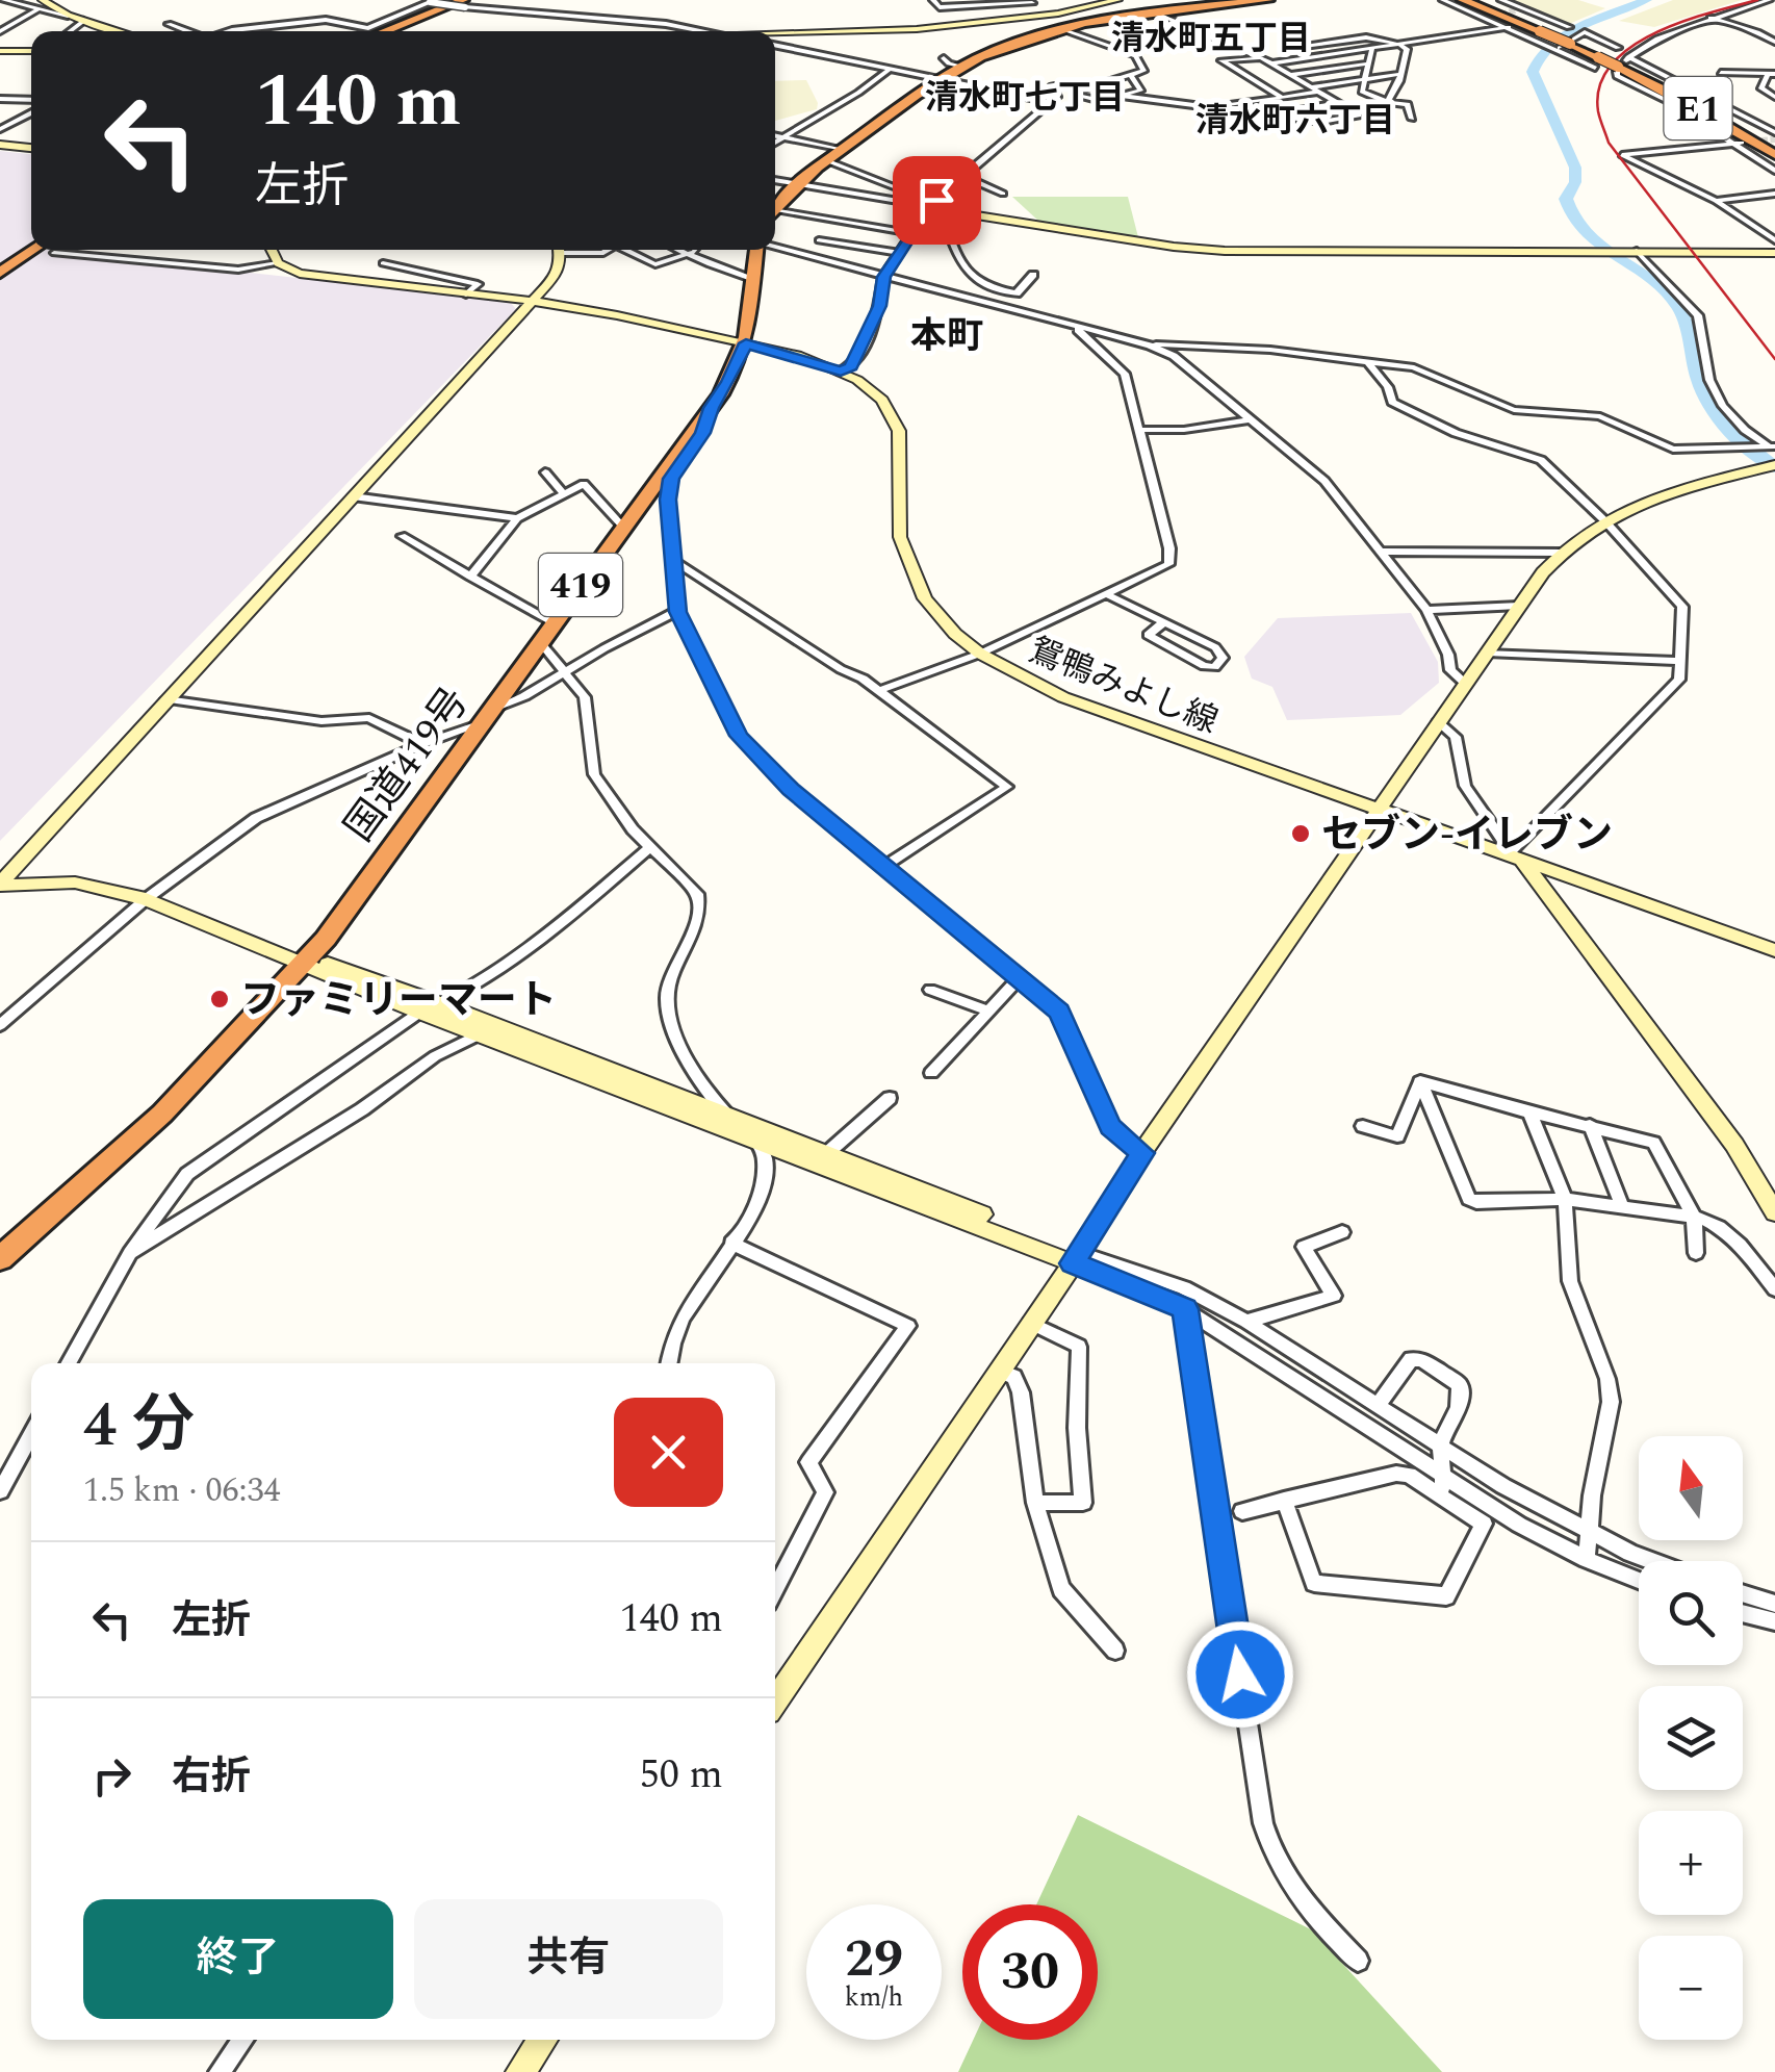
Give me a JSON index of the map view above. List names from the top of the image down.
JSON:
{
  "streets": {
    "highway": ["E1", "419", "国道419号"],
    "street": ["鴛鴨みよし線"]
  },
  "crossings": [
    ["鴛鴨みよし線", "国道419号"]
  ],
  "districts": [
    "清水町五丁目",
    "清水町七丁目",
    "清水町六丁目",
    "本町"
  ],
  "places": ["セブン-イレブン", "ファミリーマート"],
  "north": "top",
  "page": {
    "turn": ["140 m", "左折"],
    "heading": ["4 分", "1.5 km · 06:34"],
    "map_buttons": ["+", "−"],
    "list": [
      {
        "name": "左折",
        "value": "140 m"
      },
      {
        "name": "右折",
        "value": "50 m"
      }
    ],
    "buttons": ["終了", "共有"],
    "speed": "29 km/h",
    "limit": "30"
  }
}
